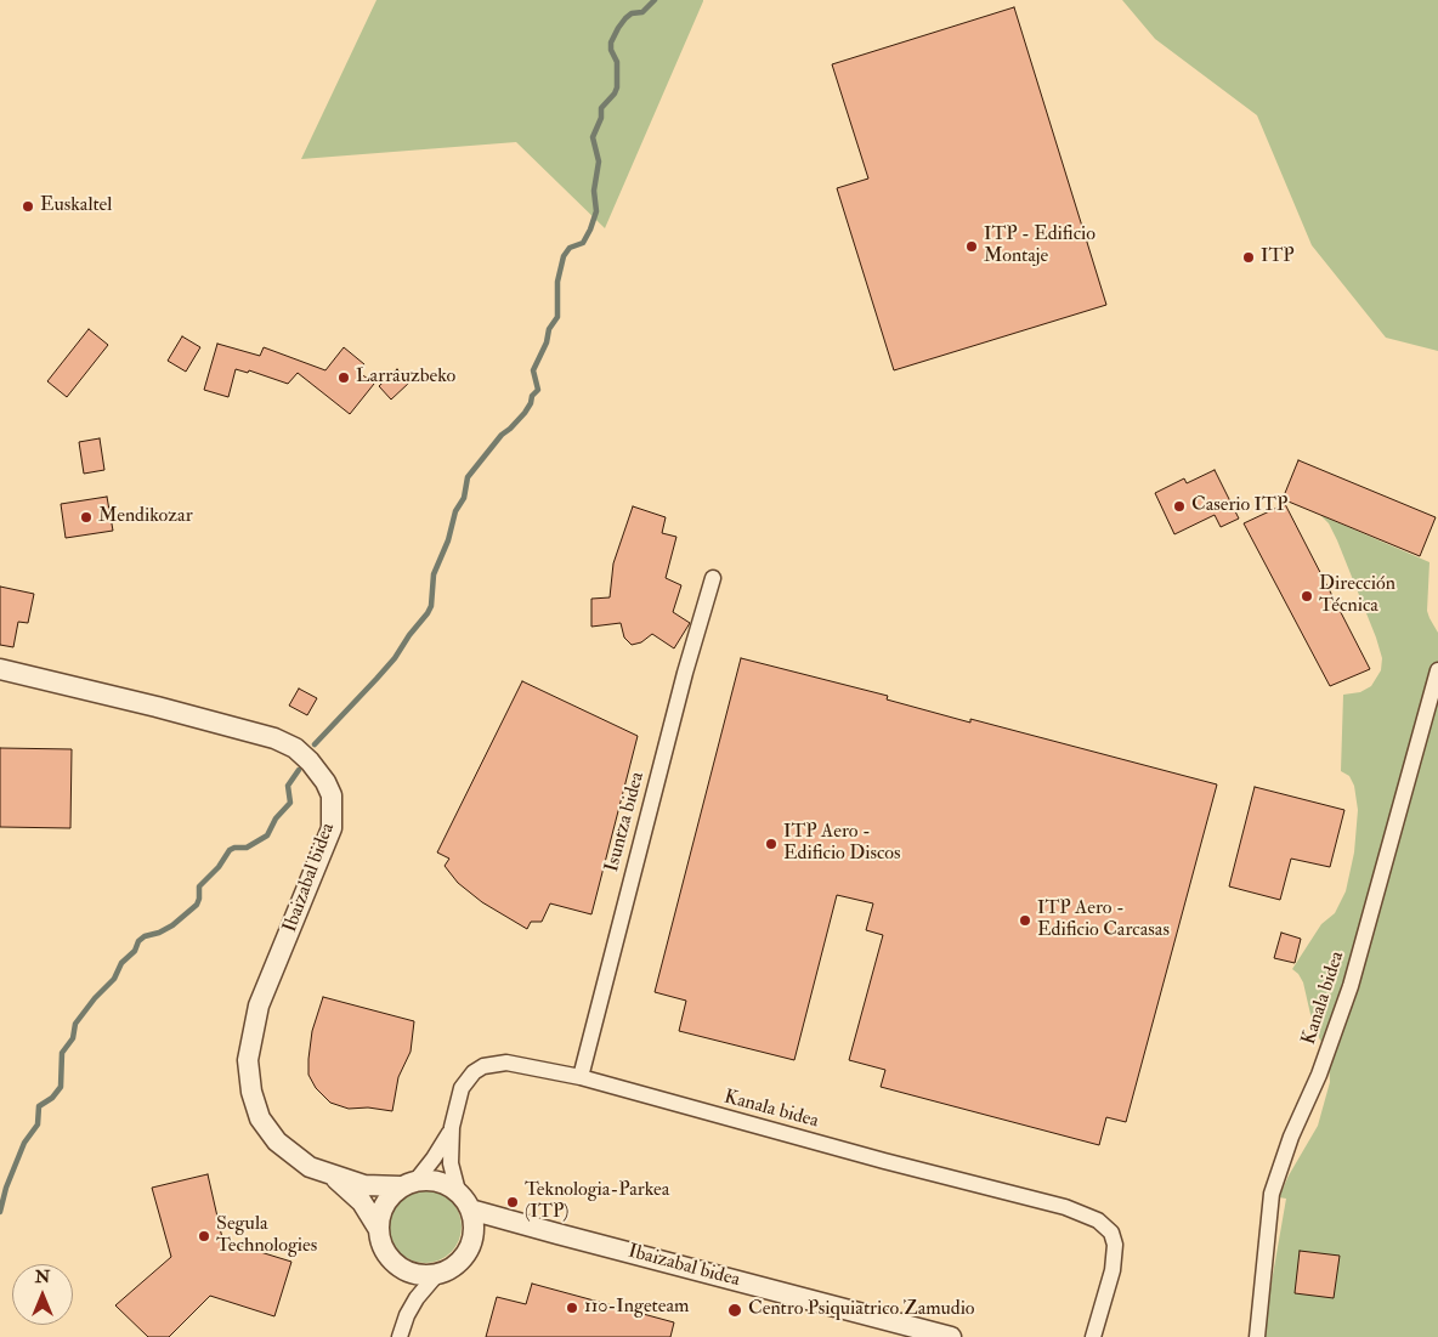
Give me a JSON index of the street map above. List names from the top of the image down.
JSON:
{
  "streets": {
    "street": ["Isuntza bidea", "Ibaizabal bidea", "Kanala bidea"]
  },
  "crossings": [
    ["Isuntza bidea", "Kanala bidea"],
    ["Ibaizabal bidea", "Kanala bidea"]
  ],
  "places": [
    "Euskaltel",
    "ITP - Edificio Montaje",
    "ITP",
    "Larrauzbeko",
    "Caserio ITP",
    "Mendikozar",
    "Dirección Técnica",
    "ITP Aero - Edificio Discos",
    "ITP Aero - Edificio Carcasas",
    "Teknologia-Parkea (ITP)",
    "Segula Technologies",
    "110-Ingeteam",
    "Centro Psiquiatrico Zamudio"
  ],
  "north": "top"
}
